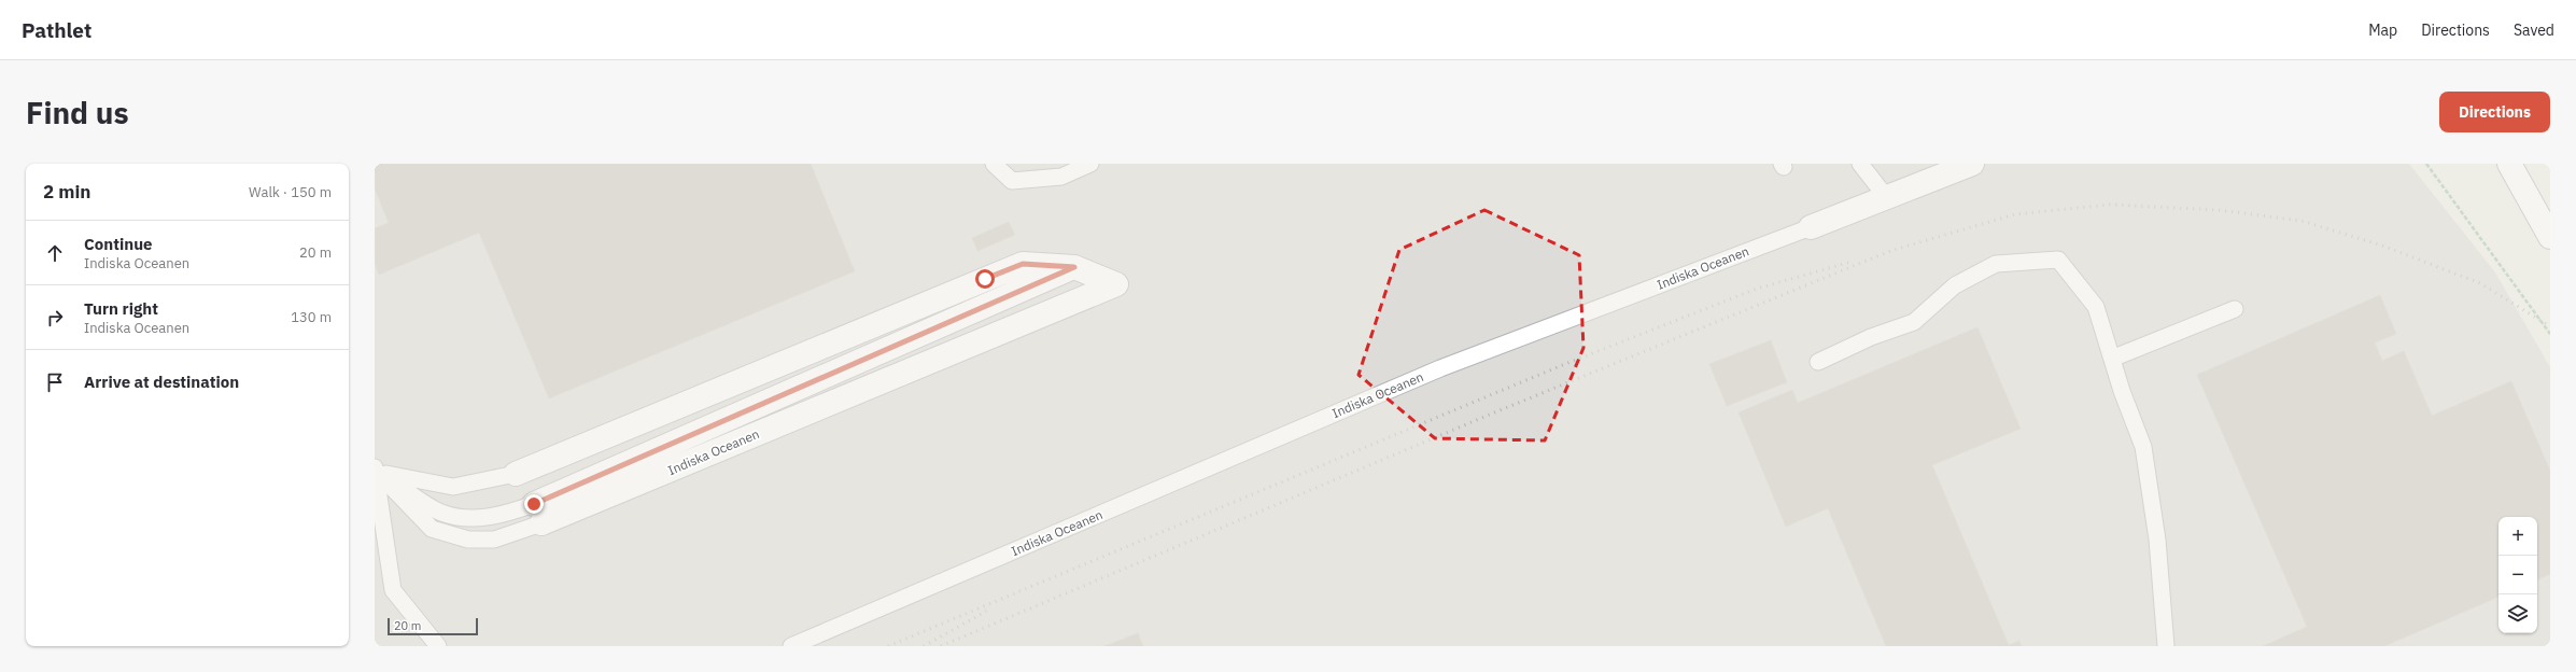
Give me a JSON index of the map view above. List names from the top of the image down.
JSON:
{
  "streets": {
    "street": ["Indiska Oceanen"]
  },
  "scale_bar": "20 m",
  "page": {
    "header": "Pathlet",
    "nav": ["Map", "Directions", "Saved"],
    "buttons": "Directions",
    "title": "Find us",
    "heading": ["2 min", "Walk · 150 m"],
    "list": [
      ["Continue", "Indiska Oceanen", "20 m"],
      ["Turn right", "Indiska Oceanen", "130 m"],
      "Arrive at destination"
    ],
    "map_buttons": ["+", "−"],
    "scale": "20 m"
  }
}
